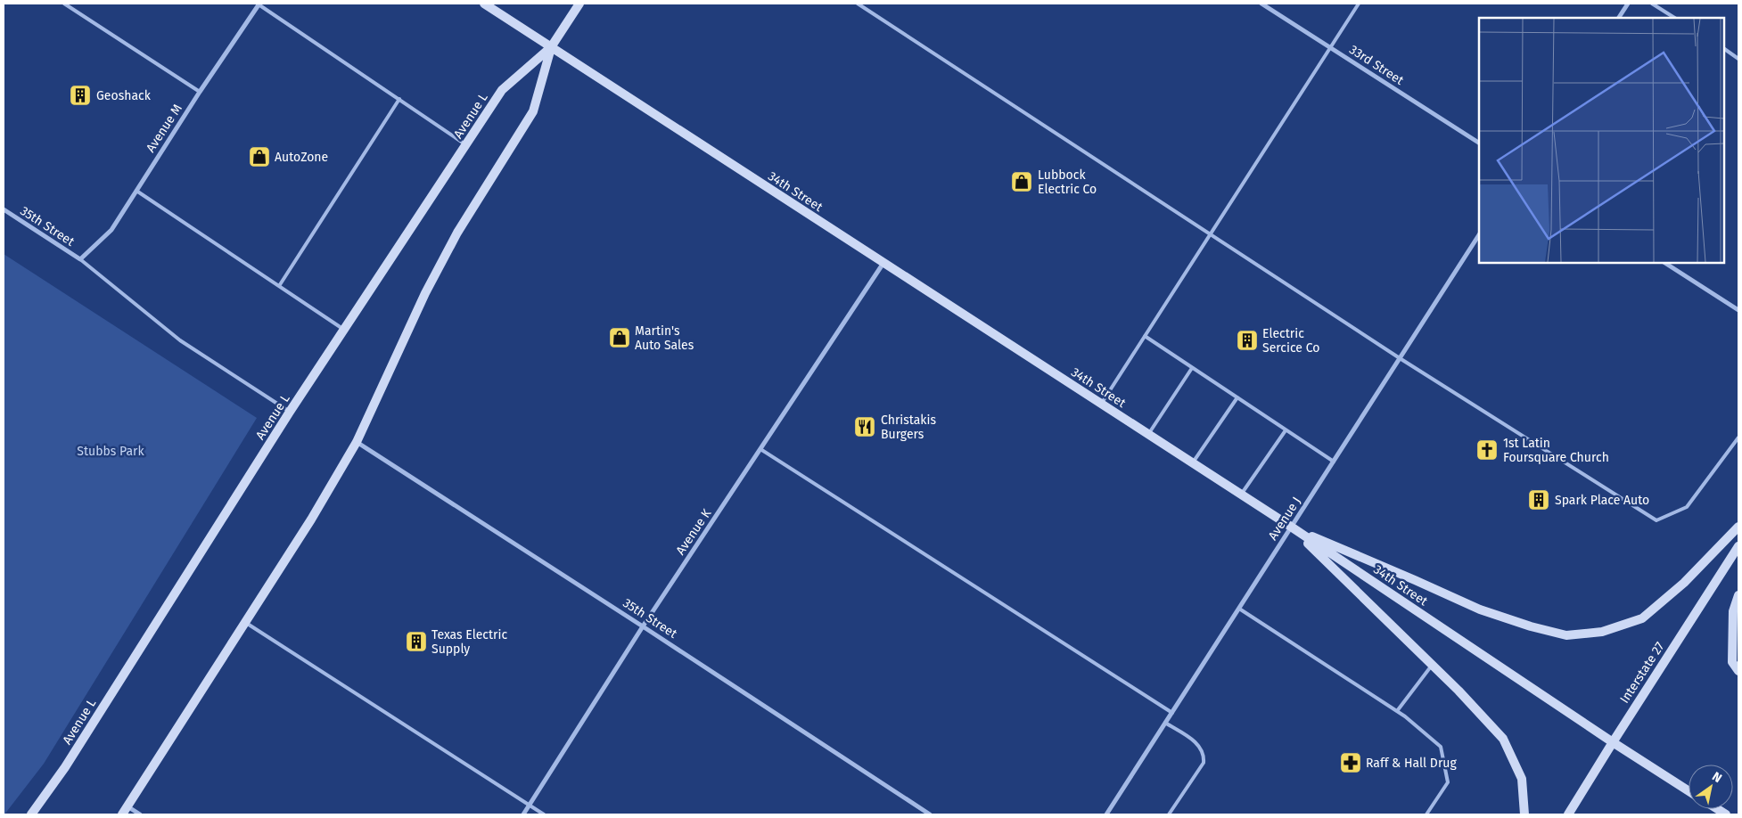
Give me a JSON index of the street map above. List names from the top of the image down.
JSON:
{
  "streets": {
    "main road": ["Avenue L", "34th Street", "Interstate 27"],
    "street": [
      "33rd Street",
      "Avenue M",
      "35th Street",
      "Avenue J",
      "Avenue K"
    ]
  },
  "crossings": [
    ["Avenue L", "34th Street"],
    ["Avenue L", "35th Street"],
    ["Avenue M", "35th Street"],
    ["34th Street", "Avenue J"],
    ["34th Street", "Avenue K"],
    ["34th Street", "Interstate 27"],
    ["35th Street", "Avenue K"]
  ],
  "parks": ["Stubbs Park"],
  "places": {
    "building": [
      "Geoshack",
      "Electric Sercice Co",
      "Spark Place Auto",
      "Texas Electric Supply"
    ],
    "shop": ["AutoZone", "Lubbock Electric Co", "Martin's Auto Sales"],
    "restaurant": ["Christakis Burgers"],
    "church": ["1st Latin Foursquare Church"],
    "pharmacy": ["Raff & Hall Drug"]
  },
  "north": "top right"
}
